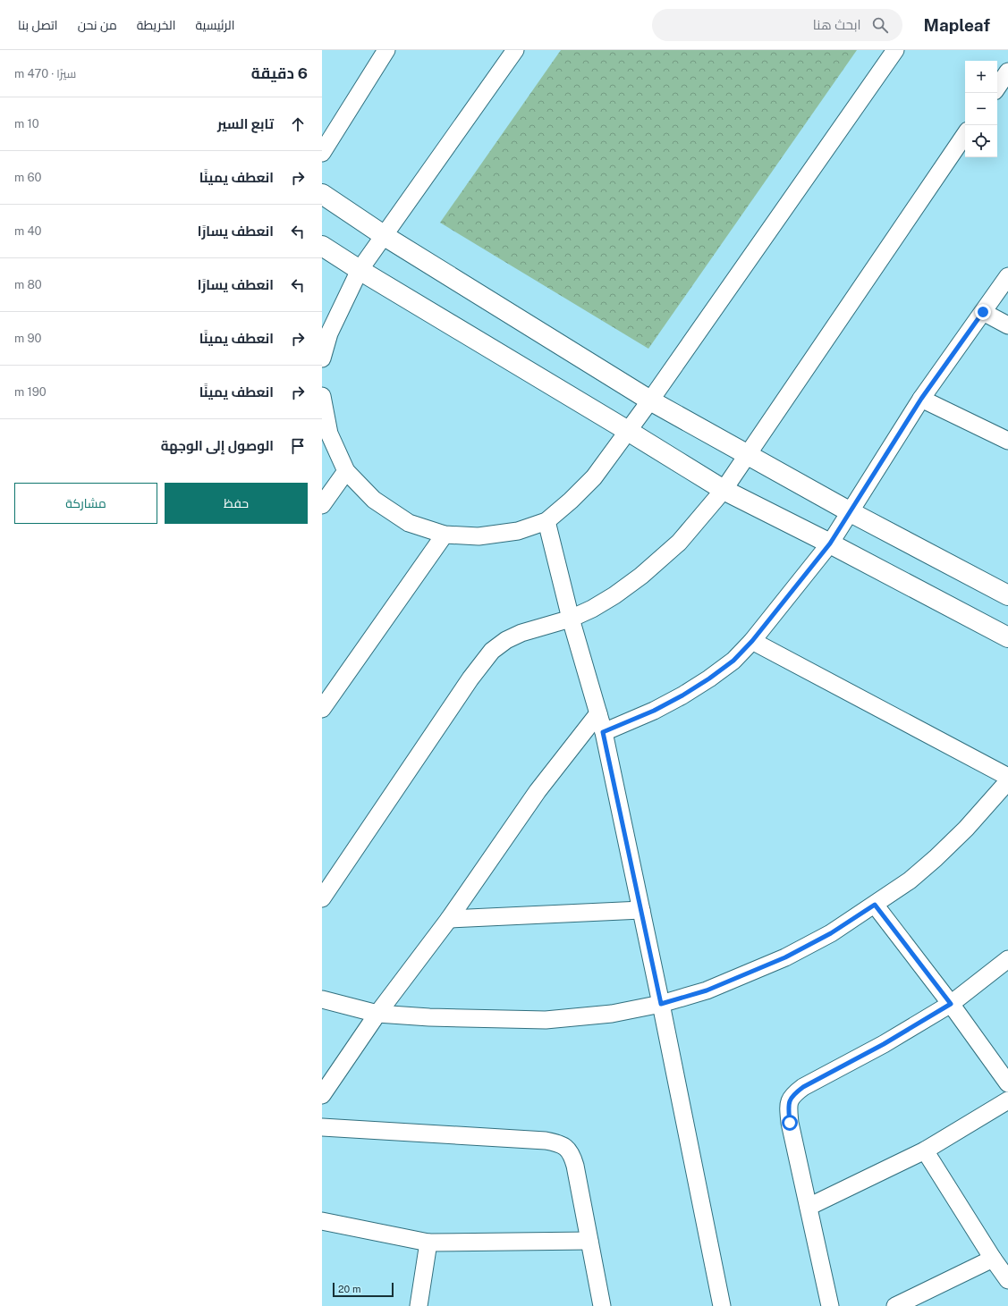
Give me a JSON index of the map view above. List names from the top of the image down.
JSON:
{
  "scale_bar": "20 m",
  "page": {
    "header": "Mapleaf",
    "search": "ابحث هنا",
    "nav": [
      "الرئيسية",
      "الخريطة",
      "من نحن",
      "اتصل بنا"
    ],
    "heading": ["6 دقيقة", "سيرًا · 470 m"],
    "map_buttons": ["+", "−"],
    "list": [
      ["تابع السير", "10 m"],
      ["انعطف يمينًا", "60 m"],
      ["انعطف يسارًا", "40 m"],
      ["انعطف يسارًا", "80 m"],
      ["انعطف يمينًا", "90 m"],
      ["انعطف يمينًا", "190 m"],
      "الوصول إلى الوجهة"
    ],
    "buttons": ["حفظ", "مشاركة"],
    "scale": "20 m"
  }
}
